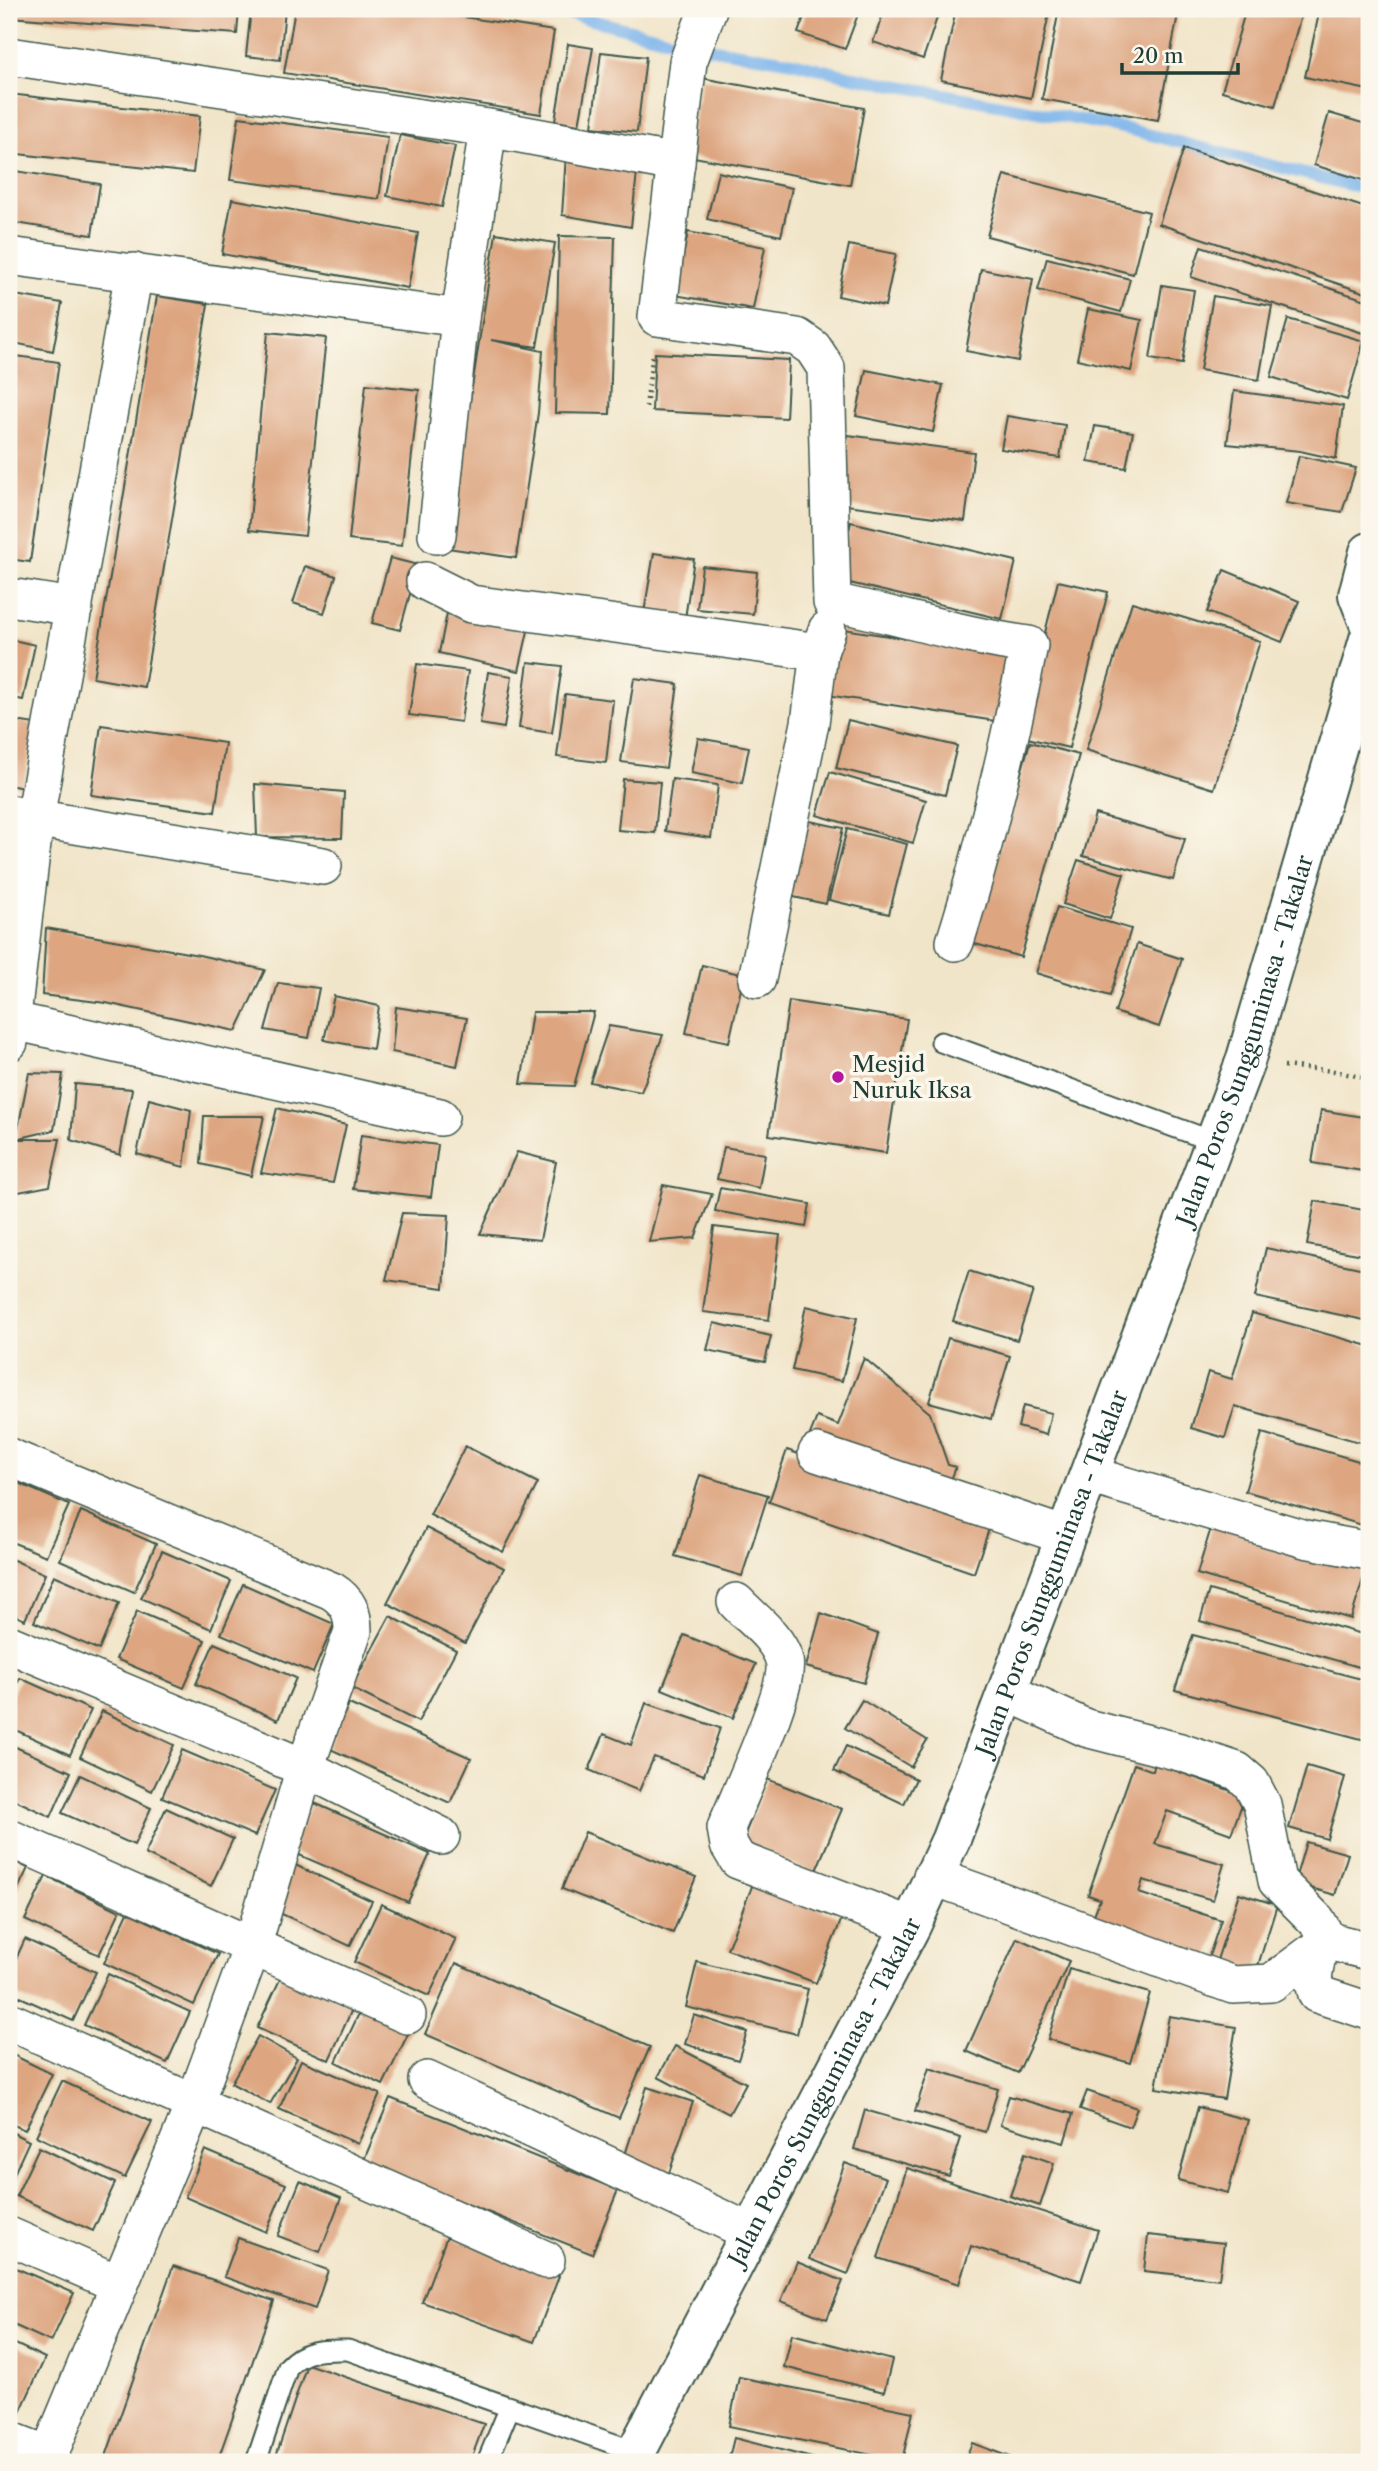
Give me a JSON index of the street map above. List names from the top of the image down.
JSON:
{
  "streets": {
    "highway": ["Jalan Poros Sungguminasa - Takalar"]
  },
  "places": ["Mesjid Nuruk Iksa"],
  "scale_bar": "20 m"
}
